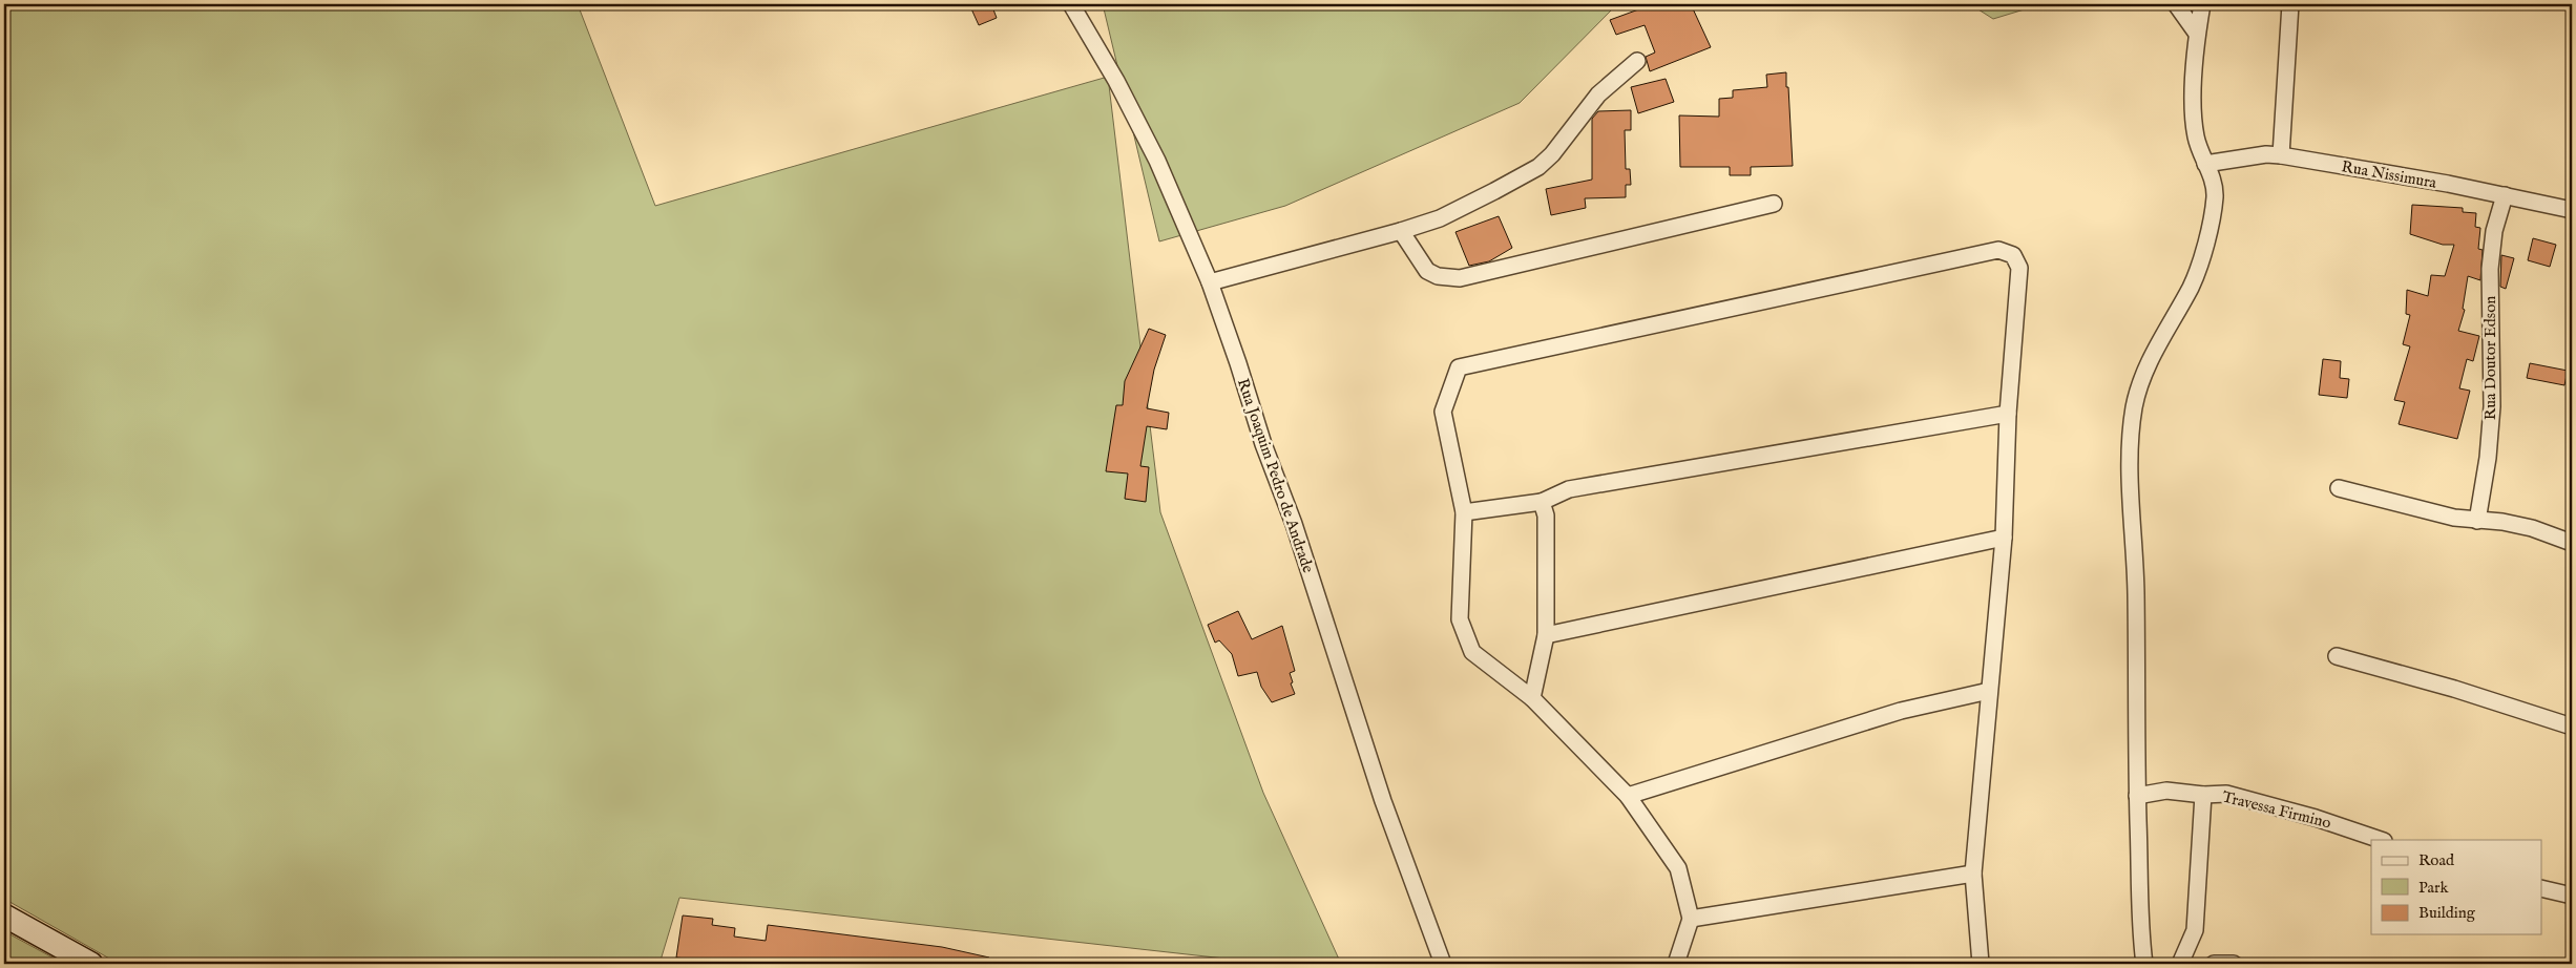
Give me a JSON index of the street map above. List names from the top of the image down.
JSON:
{
  "streets": {
    "street": [
      "Rua Nissimura",
      "Rua Doutor Edson",
      "Rua Joaquim Pedro de Andrade",
      "Travessa Firmino"
    ]
  },
  "crossings": [
    ["Rua Nissimura", "Rua Doutor Edson"]
  ],
  "legend": ["Road", "Park", "Building"]
}
